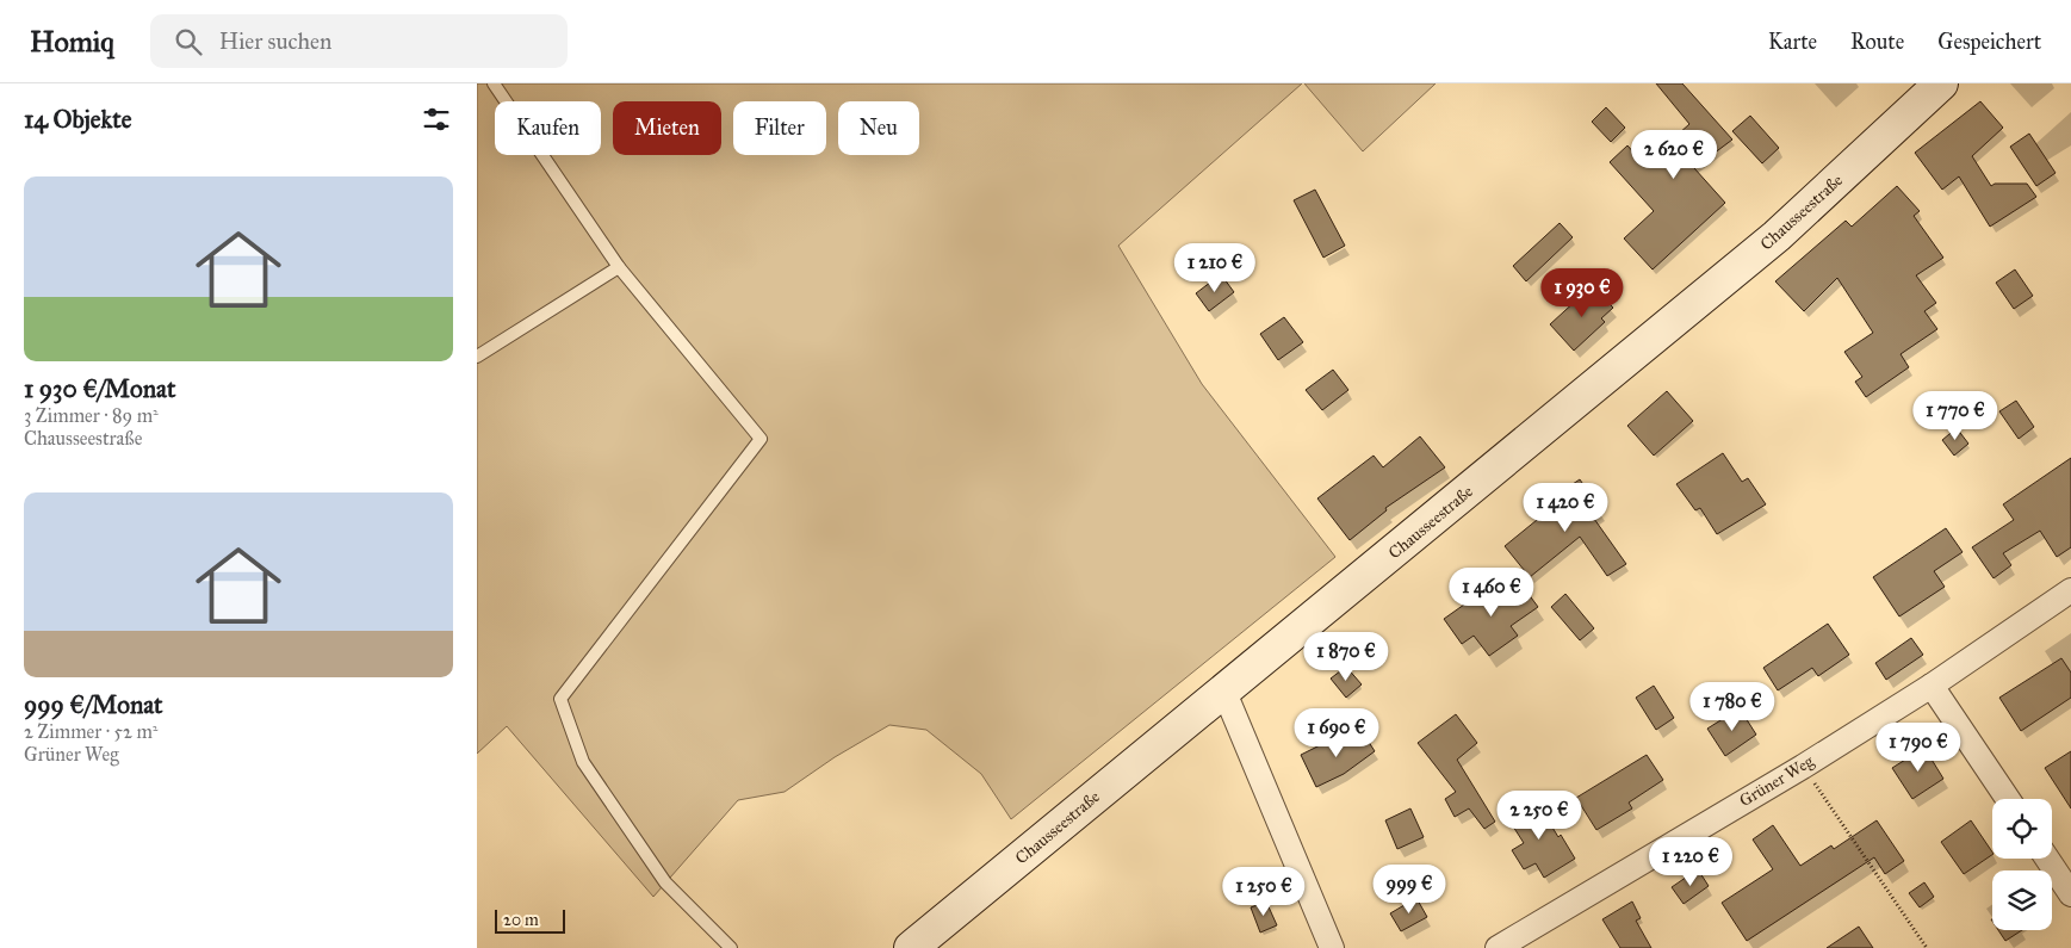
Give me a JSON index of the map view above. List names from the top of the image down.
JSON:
{
  "streets": {
    "main road": ["Chausseestraße"],
    "street": ["Grüner Weg"]
  },
  "scale_bar": "20 m",
  "page": {
    "header": "Homiq",
    "search": "Hier suchen",
    "nav": ["Karte", "Route", "Gespeichert"],
    "heading": "14 Objekte",
    "chip": [
      "Kaufen",
      "Mieten",
      "Filter",
      "Neu"
    ],
    "price": [
      "2 620 €",
      "1 210 €",
      "1 930 €",
      "1 770 €",
      "1 420 €",
      "1 460 €",
      "1 870 €",
      "1 780 €",
      "1 690 €",
      "1 790 €",
      "2 250 €",
      "1 220 €",
      "999 €",
      "1 250 €"
    ],
    "list": [
      {
        "name": "1 930 €/Monat",
        "note": "3 Zimmer · 89 m² · Chausseestraße"
      },
      {
        "name": "999 €/Monat",
        "note": "2 Zimmer · 52 m² · Grüner Weg"
      }
    ],
    "scale": "20 m"
  }
}
